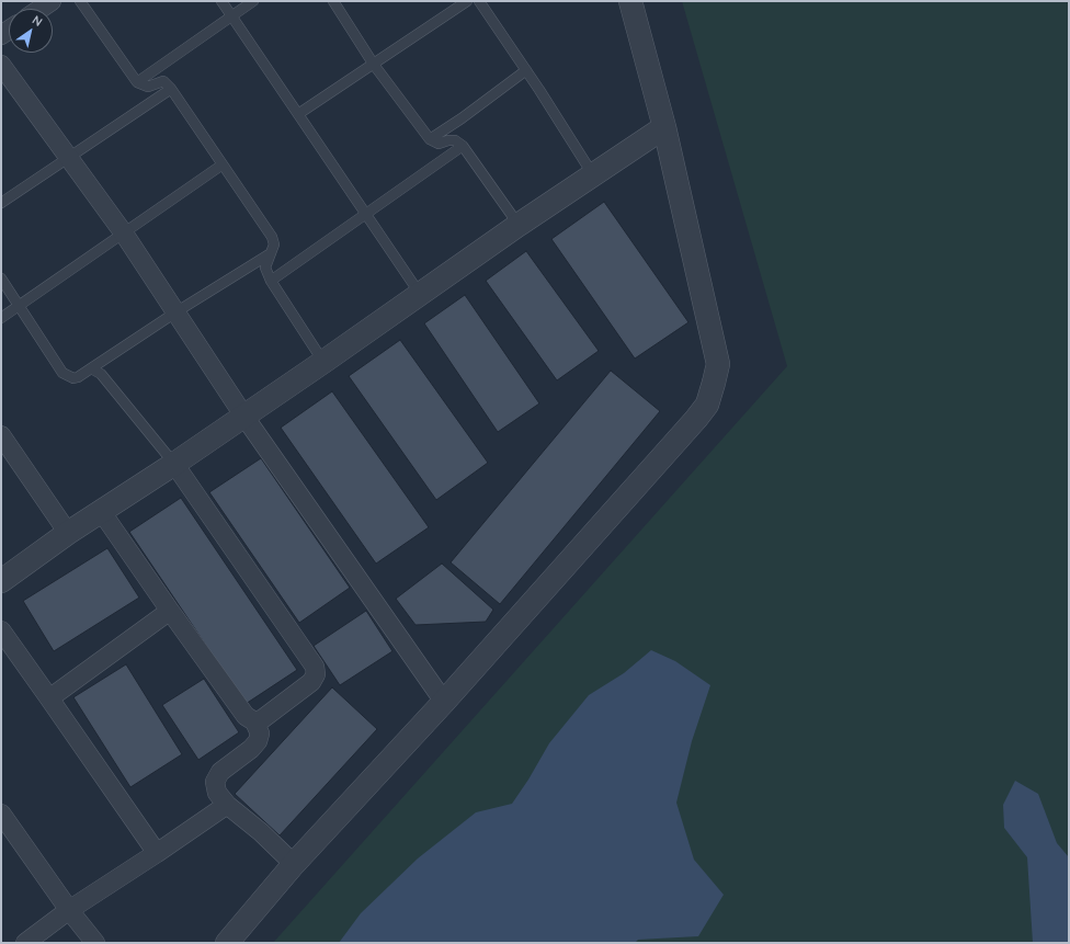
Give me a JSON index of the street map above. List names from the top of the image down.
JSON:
{
  "north": "top right"
}
